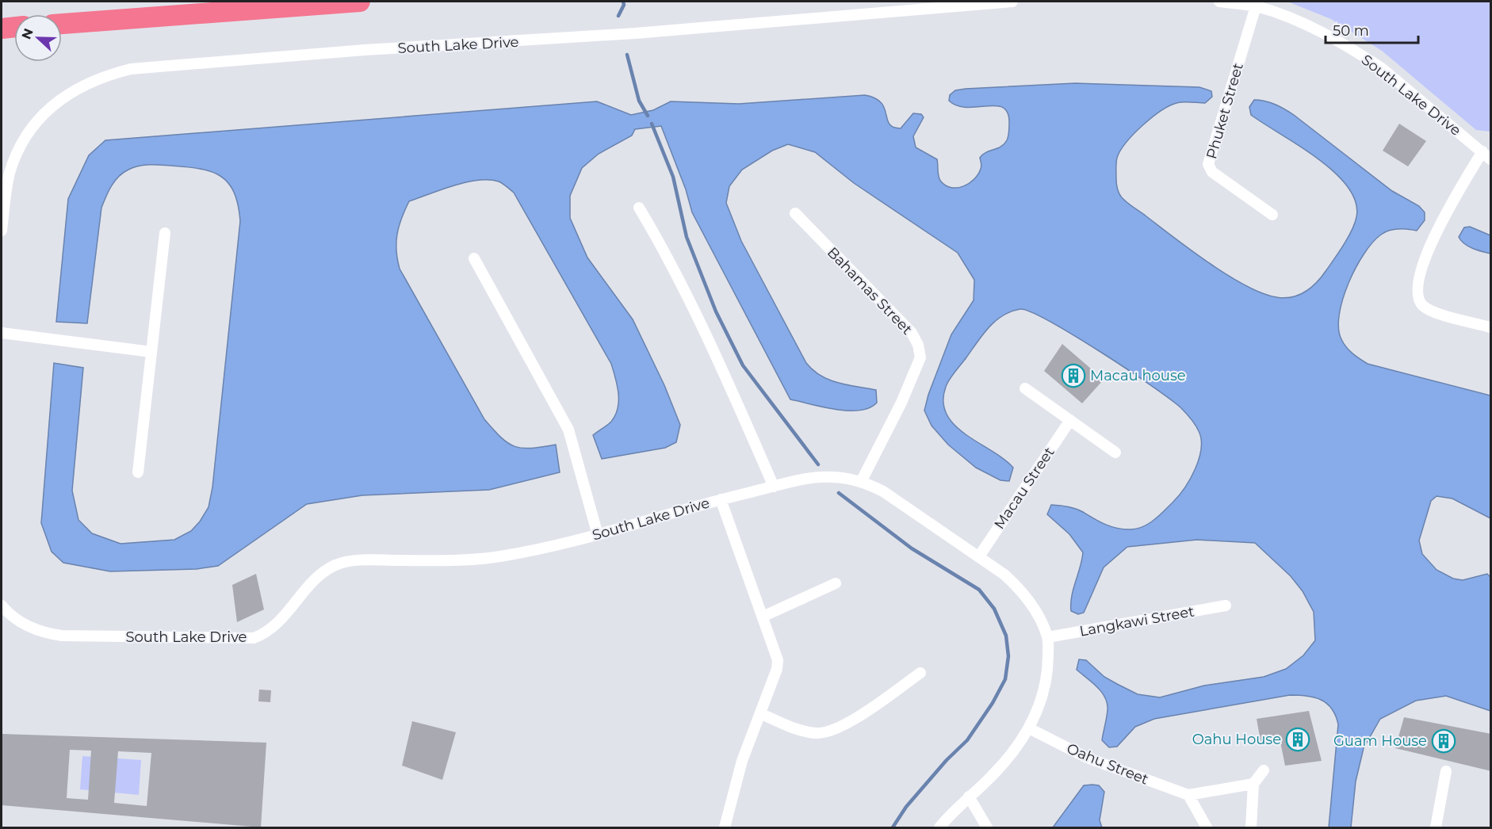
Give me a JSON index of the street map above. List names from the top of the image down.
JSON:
{
  "streets": {
    "street": [
      "South Lake Drive",
      "Phuket Street",
      "Bahamas Street",
      "Macau Street",
      "Langkawi Street",
      "Oahu Street"
    ]
  },
  "crossings": [
    ["South Lake Drive", "Phuket Street"],
    ["South Lake Drive", "Bahamas Street"],
    ["South Lake Drive", "Macau Street"],
    ["South Lake Drive", "Langkawi Street"],
    ["South Lake Drive", "Oahu Street"]
  ],
  "places": {
    "building": ["Macau house", "Oahu House", "Guam House"]
  },
  "scale_bar": "50 m",
  "north": "left"
}
